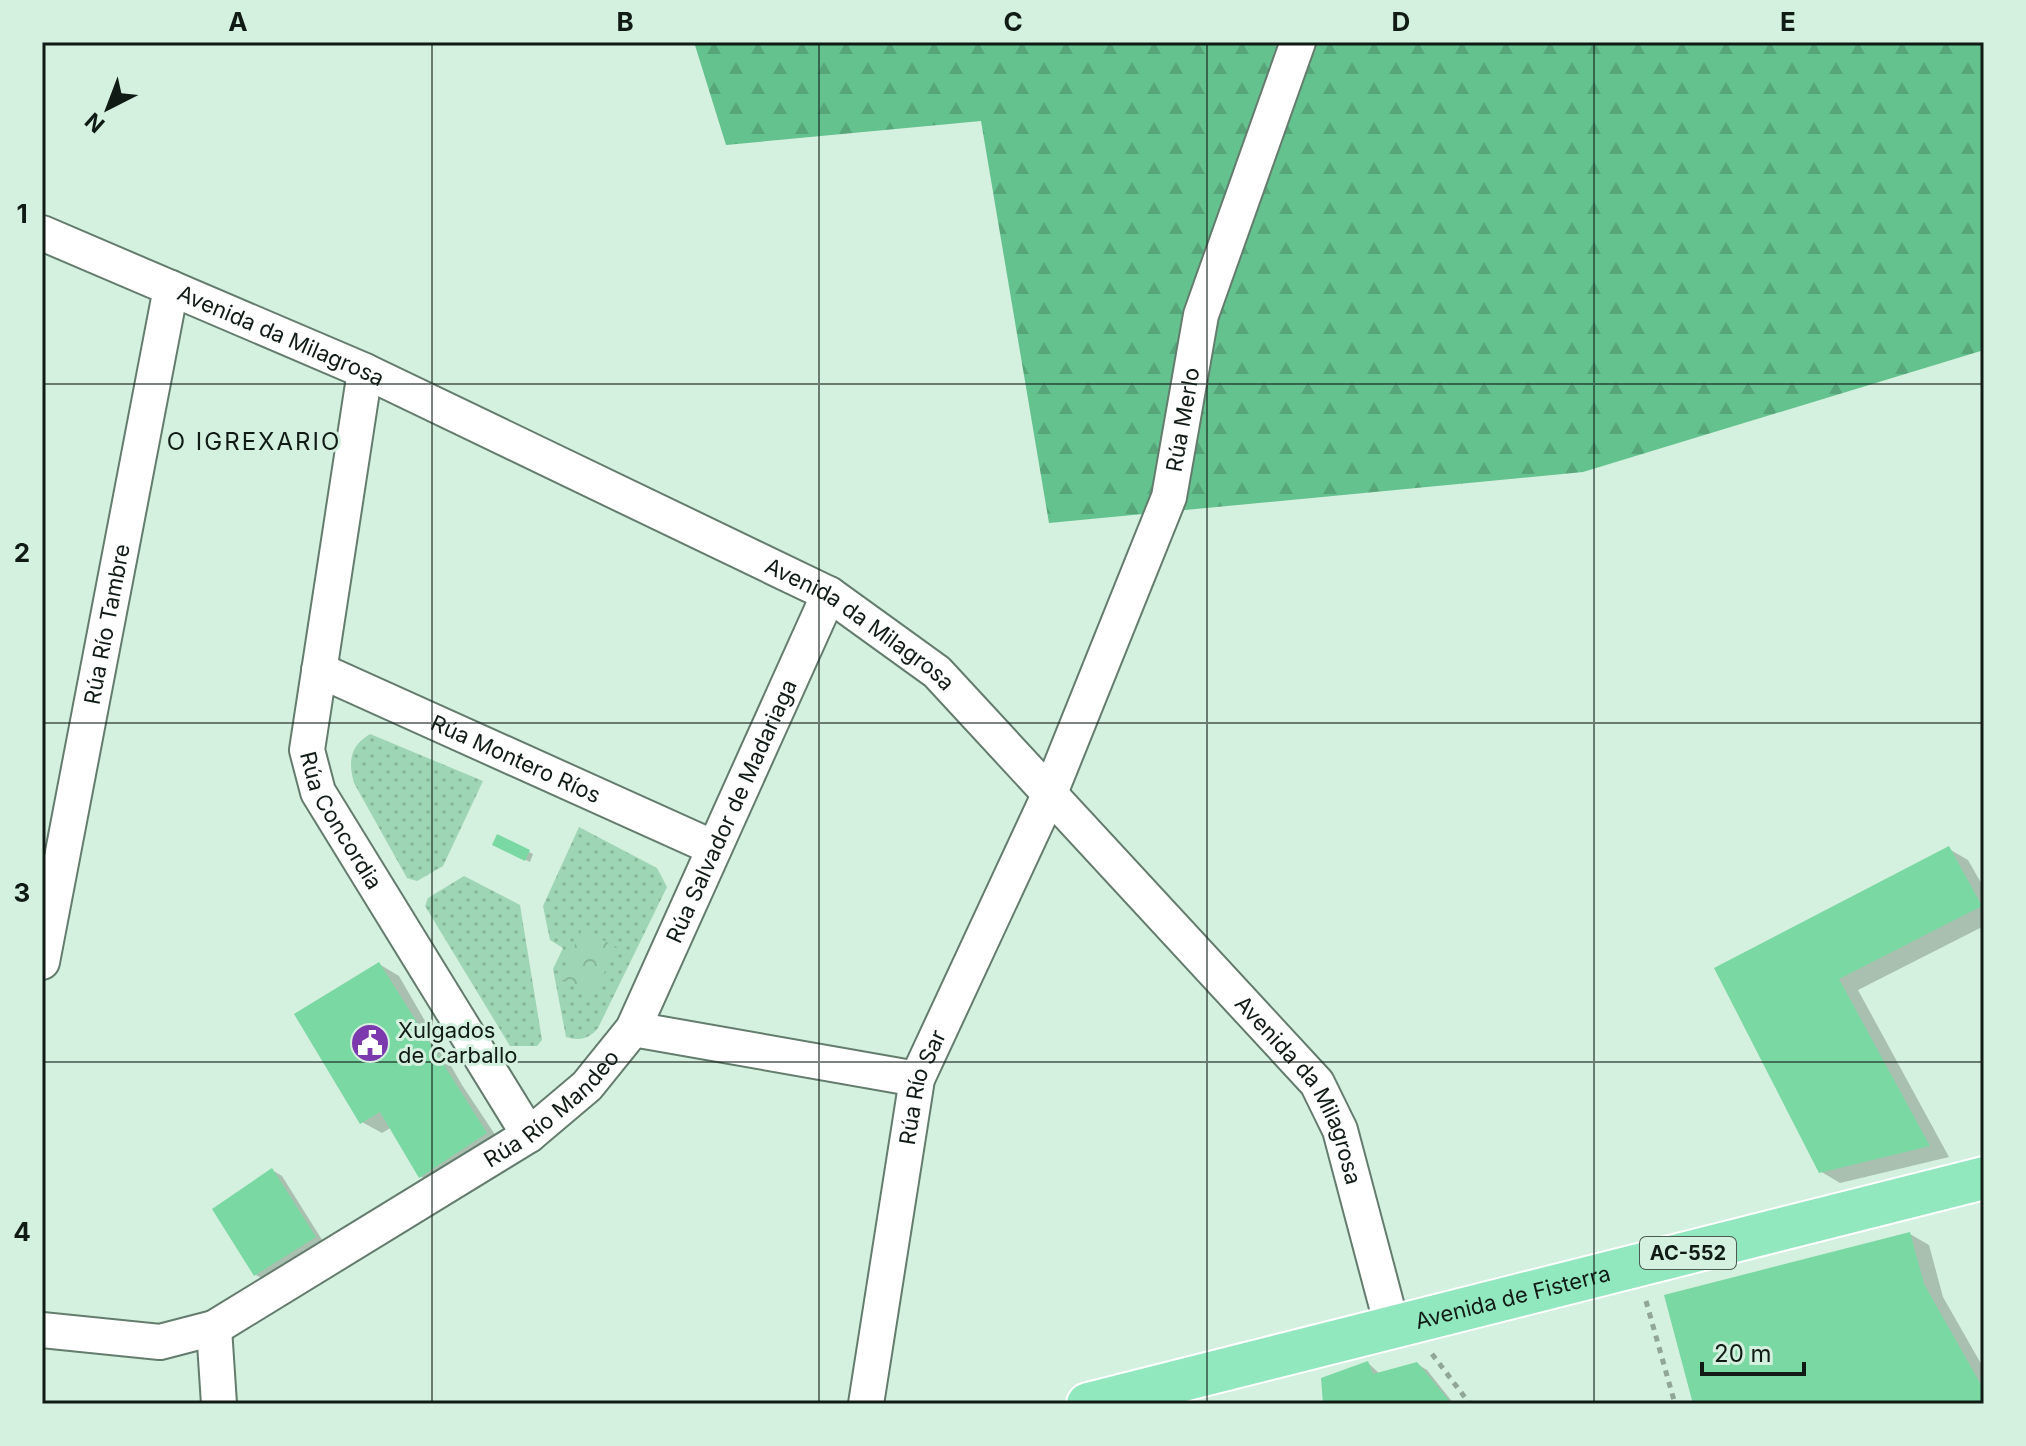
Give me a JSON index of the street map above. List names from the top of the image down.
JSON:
{
  "streets": {
    "main road": ["AC-552", "Avenida de Fisterra"],
    "street": [
      "Avenida da Milagrosa",
      "Rúa Merlo",
      "Rúa Río Tambre",
      "Rúa Montero Ríos",
      "Rúa Salvador de Madariaga",
      "Rúa Concordia",
      "Rúa Río Sar",
      "Rúa Río Mandeo"
    ]
  },
  "crossings": [
    ["Avenida da Milagrosa", "Rúa Merlo"],
    ["Avenida da Milagrosa", "Rúa Río Tambre"],
    ["Avenida da Milagrosa", "Rúa Salvador de Madariaga"],
    ["Avenida da Milagrosa", "Rúa Concordia"],
    ["Avenida da Milagrosa", "Rúa Río Sar"],
    ["Avenida da Milagrosa", "Avenida de Fisterra"],
    ["Rúa Merlo", "Rúa Río Sar"],
    ["Rúa Montero Ríos", "Rúa Salvador de Madariaga"],
    ["Rúa Montero Ríos", "Rúa Concordia"],
    ["Rúa Salvador de Madariaga", "Rúa Río Mandeo"],
    ["Rúa Concordia", "Rúa Río Mandeo"],
    ["Rúa Río Sar", "Rúa Río Mandeo"]
  ],
  "districts": ["O IGREXARIO"],
  "places": {
    "public building": ["Xulgados de Carballo"]
  },
  "scale_bar": "20 m",
  "north": "bottom left",
  "grid": {
    "columns": [
      "A",
      "B",
      "C",
      "D",
      "E"
    ],
    "rows": [
      "1",
      "2",
      "3",
      "4"
    ]
  }
}
